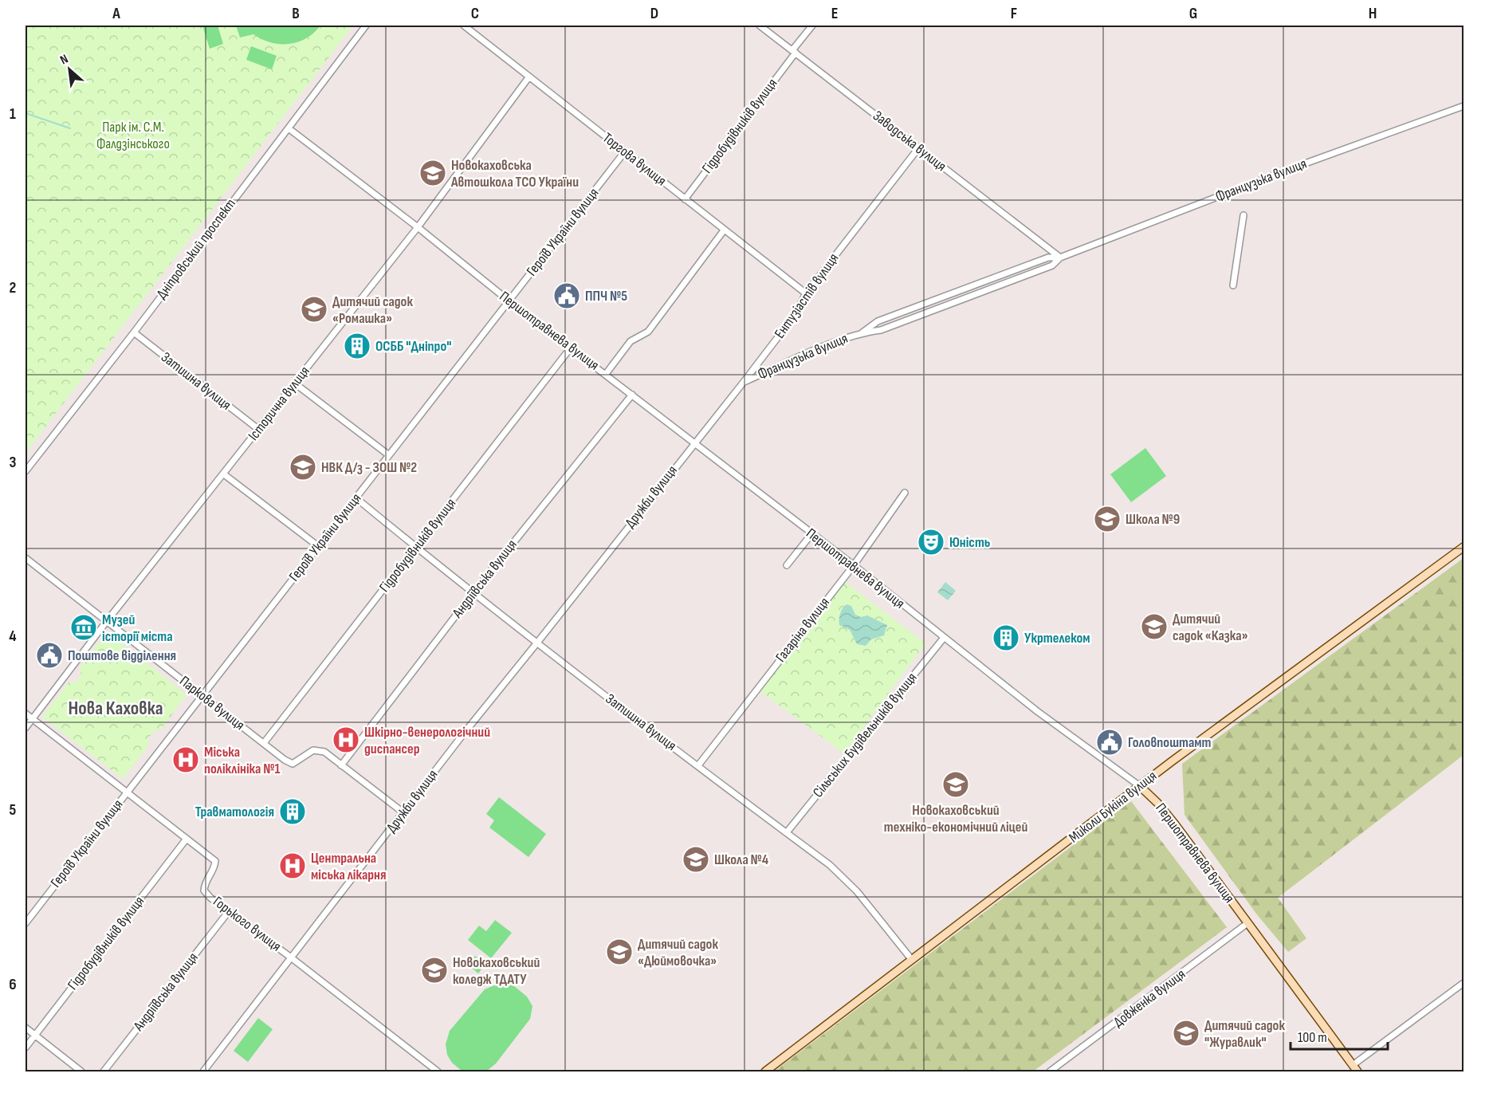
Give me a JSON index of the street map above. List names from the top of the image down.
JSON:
{
  "streets": {
    "street": [
      "Гідробудівників вулиця",
      "Заводська вулиця",
      "Торгова вулиця",
      "Французька вулиця",
      "Героїв України вулиця",
      "Дніпровський проспект",
      "Ентузіастів вулиця",
      "Першотравнева вулиця",
      "Затишна вулиця",
      "Історична вулиця",
      "Дружби вулиця",
      "Андріївська вулиця",
      "Гагаріна вулиця",
      "Паркова вулиця",
      "Сільських Будівельників вулиця",
      "Миколи Букіна вулиця",
      "Горького вулиця",
      "Довженка вулиця"
    ]
  },
  "crossings": [
    ["Гідробудівників вулиця", "Заводська вулиця"],
    ["Гідробудівників вулиця", "Торгова вулиця"],
    ["Гідробудівників вулиця", "Першотравнева вулиця"],
    ["Гідробудівників вулиця", "Затишна вулиця"],
    ["Гідробудівників вулиця", "Паркова вулиця"],
    ["Гідробудівників вулиця", "Горького вулиця"],
    ["Заводська вулиця", "Французька вулиця"],
    ["Заводська вулиця", "Ентузіастів вулиця"],
    ["Торгова вулиця", "Героїв України вулиця"],
    ["Торгова вулиця", "Ентузіастів вулиця"],
    ["Торгова вулиця", "Історична вулиця"],
    ["Французька вулиця", "Ентузіастів вулиця"],
    ["Героїв України вулиця", "Першотравнева вулиця"],
    ["Героїв України вулиця", "Затишна вулиця"],
    ["Героїв України вулиця", "Паркова вулиця"],
    ["Героїв України вулиця", "Горького вулиця"],
    ["Дніпровський проспект", "Першотравнева вулиця"],
    ["Дніпровський проспект", "Затишна вулиця"],
    ["Ентузіастів вулиця", "Першотравнева вулиця"],
    ["Ентузіастів вулиця", "Дружби вулиця"],
    ["Першотравнева вулиця", "Історична вулиця"],
    ["Першотравнева вулиця", "Дружби вулиця"],
    ["Першотравнева вулиця", "Андріївська вулиця"],
    ["Першотравнева вулиця", "Гагаріна вулиця"],
    ["Першотравнева вулиця", "Сільських Будівельників вулиця"],
    ["Першотравнева вулиця", "Миколи Букіна вулиця"],
    ["Першотравнева вулиця", "Довженка вулиця"],
    ["Затишна вулиця", "Історична вулиця"],
    ["Затишна вулиця", "Дружби вулиця"],
    ["Затишна вулиця", "Андріївська вулиця"],
    ["Затишна вулиця", "Гагаріна вулиця"],
    ["Затишна вулиця", "Сільських Будівельників вулиця"],
    ["Затишна вулиця", "Миколи Букіна вулиця"],
    ["Історична вулиця", "Паркова вулиця"],
    ["Історична вулиця", "Горького вулиця"],
    ["Дружби вулиця", "Паркова вулиця"],
    ["Дружби вулиця", "Горького вулиця"],
    ["Андріївська вулиця", "Паркова вулиця"],
    ["Андріївська вулиця", "Горького вулиця"]
  ],
  "districts": ["Нова Каховка"],
  "parks": ["Парк ім. С.М. Фалдзінського"],
  "places": {
    "school or university": [
      "Новокаховська Автошкола ТСО України",
      "Дитячий садок «Ромашка»",
      "НВК Д/з - ЗОШ №2",
      "Школа №9",
      "Дитячий садок «Казка»",
      "Новокаховський техніко-економічний ліцей",
      "Школа №4",
      "Дитячий садок «Дюймовочка»",
      "Новокаховський коледж ТДАТУ",
      "Дитячий садок \"Журавлик\""
    ],
    "public building": ["ППЧ №5", "Поштове відділення", "Головпоштамт"],
    "building": ["ОСББ \"Днiпро\"", "Укртелеком", "Травматологія"],
    "theatre": ["Юність"],
    "museum": ["Музей історії міста"],
    "hospital": ["Шкірно-венерологічний диспансер", "Міська поліклініка №1", "Центральна міська лікарня"]
  },
  "scale_bar": "100 m",
  "north": "top left",
  "grid": {
    "columns": [
      "A",
      "B",
      "C",
      "D",
      "E",
      "F",
      "G",
      "H"
    ],
    "rows": [
      "1",
      "2",
      "3",
      "4",
      "5",
      "6"
    ]
  }
}
